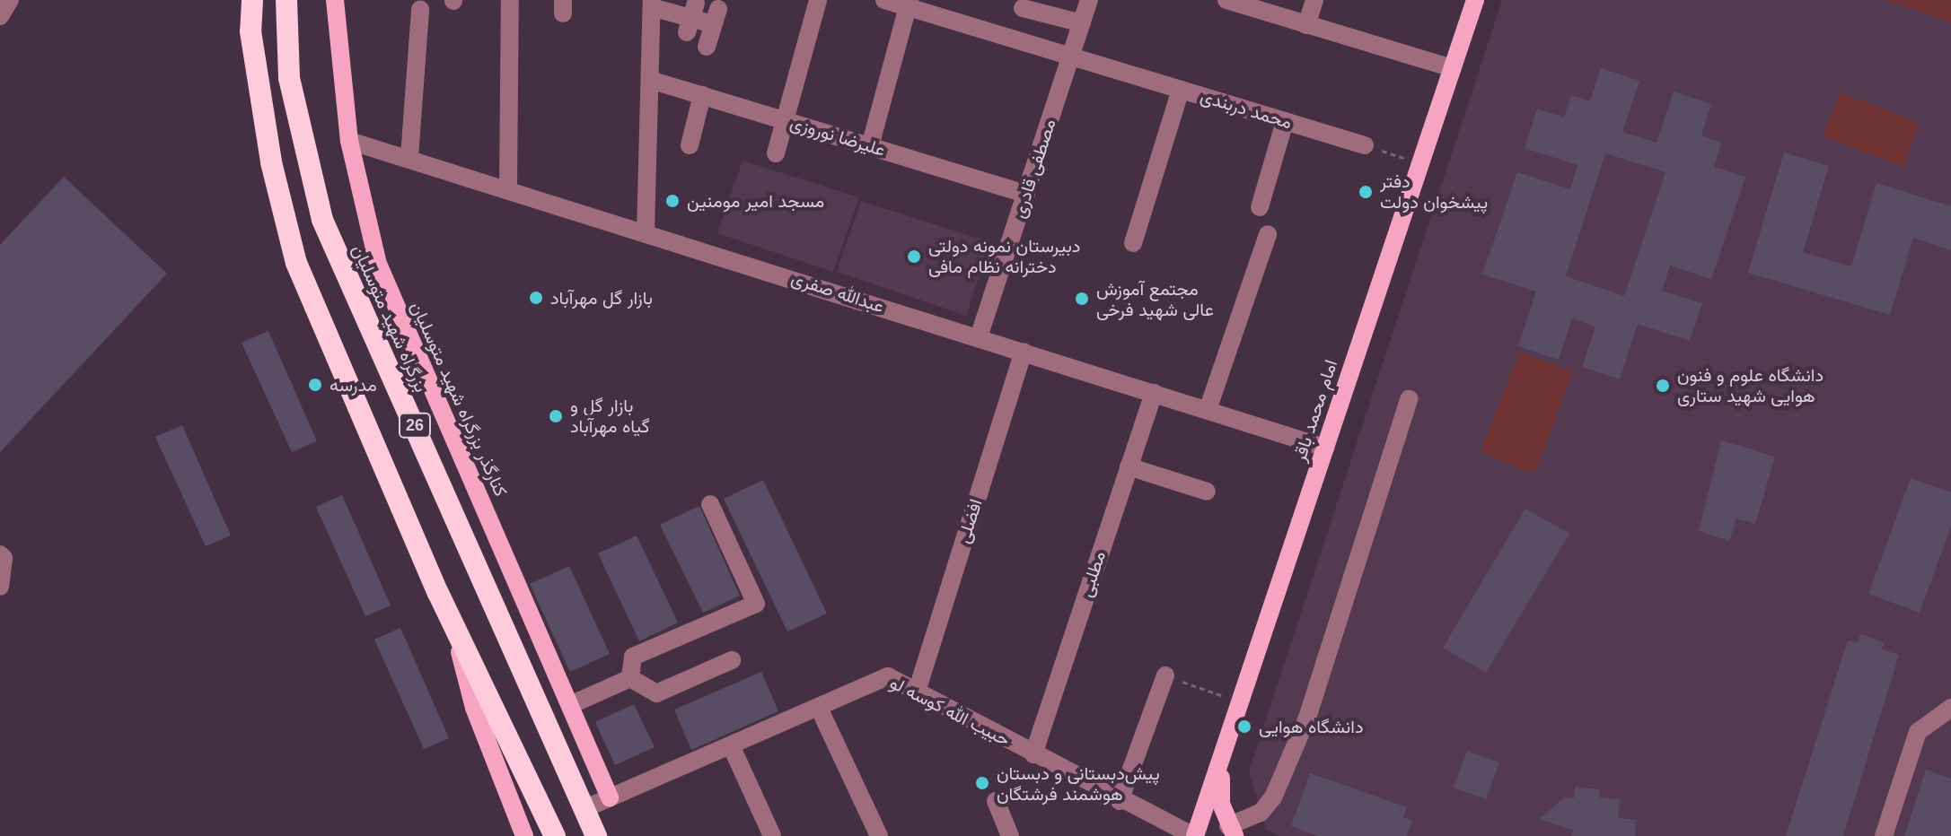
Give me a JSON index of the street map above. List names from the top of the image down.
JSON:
{
  "streets": {
    "highway": ["بزرگراه شهید متوسلیان", "26"],
    "main road": ["کنارگذر بزرگراه شهید متوسلیان", "امام محمد باقر"],
    "street": [
      "محمد دربندی",
      "علیرضا نوروزی",
      "مصطفی قادری",
      "عبدالله صفری",
      "افضلی",
      "مطلبی",
      "حبیب الله کوسه لو"
    ]
  },
  "crossings": [
    ["محمد دربندی", "مصطفی قادری"],
    ["علیرضا نوروزی", "مصطفی قادری"],
    ["مصطفی قادری", "عبدالله صفری"],
    ["عبدالله صفری", "کنارگذر بزرگراه شهید متوسلیان"],
    ["عبدالله صفری", "امام محمد باقر"],
    ["عبدالله صفری", "افضلی"],
    ["عبدالله صفری", "مطلبی"],
    ["بزرگراه شهید متوسلیان", "حبیب الله کوسه لو"],
    ["کنارگذر بزرگراه شهید متوسلیان", "حبیب الله کوسه لو"],
    ["امام محمد باقر", "حبیب الله کوسه لو"],
    ["افضلی", "حبیب الله کوسه لو"],
    ["مطلبی", "حبیب الله کوسه لو"]
  ],
  "places": [
    "دفتر پیشخوان دولت",
    "مسجد امیر مومنین",
    "دبیرستان نمونه دولتی دخترانه نظام مافی",
    "بازار گل مهرآباد",
    "مجتمع آموزش عالی شهید فرخی",
    "مدرسه",
    "دانشگاه علوم و فنون هوایی شهید ستاری",
    "بازار گل و گیاه مهرآباد",
    "دانشگاه هوایی",
    "پیش‌دبستانی و دبستان هوشمند فرشتگان"
  ]
}
